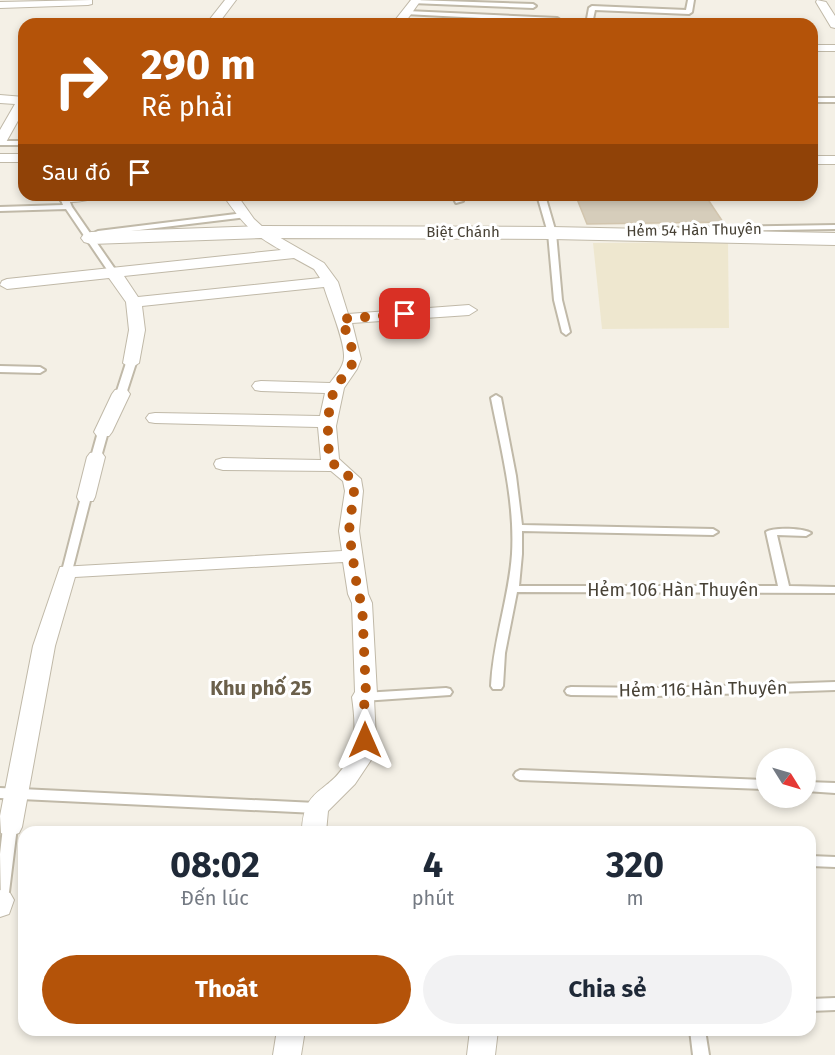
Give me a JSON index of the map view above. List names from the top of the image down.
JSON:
{
  "streets": {
    "street": ["Biệt Chánh"],
    "lane": ["Hẻm 54 Hàn Thuyên", "Hẻm 106 Hàn Thuyên", "Hẻm 116 Hàn Thuyên"]
  },
  "crossings": [
    ["Hẻm 54 Hàn Thuyên", "Biệt Chánh"]
  ],
  "districts": ["Khu phố 25"],
  "north": "bottom right",
  "page": {
    "turn": ["290 m", "Rẽ phải"],
    "then": "Sau đó",
    "eta": [
      "08:02",
      "Đến lúc",
      "4",
      "phút",
      "320",
      "m"
    ],
    "buttons": ["Thoát", "Chia sẻ"]
  }
}
